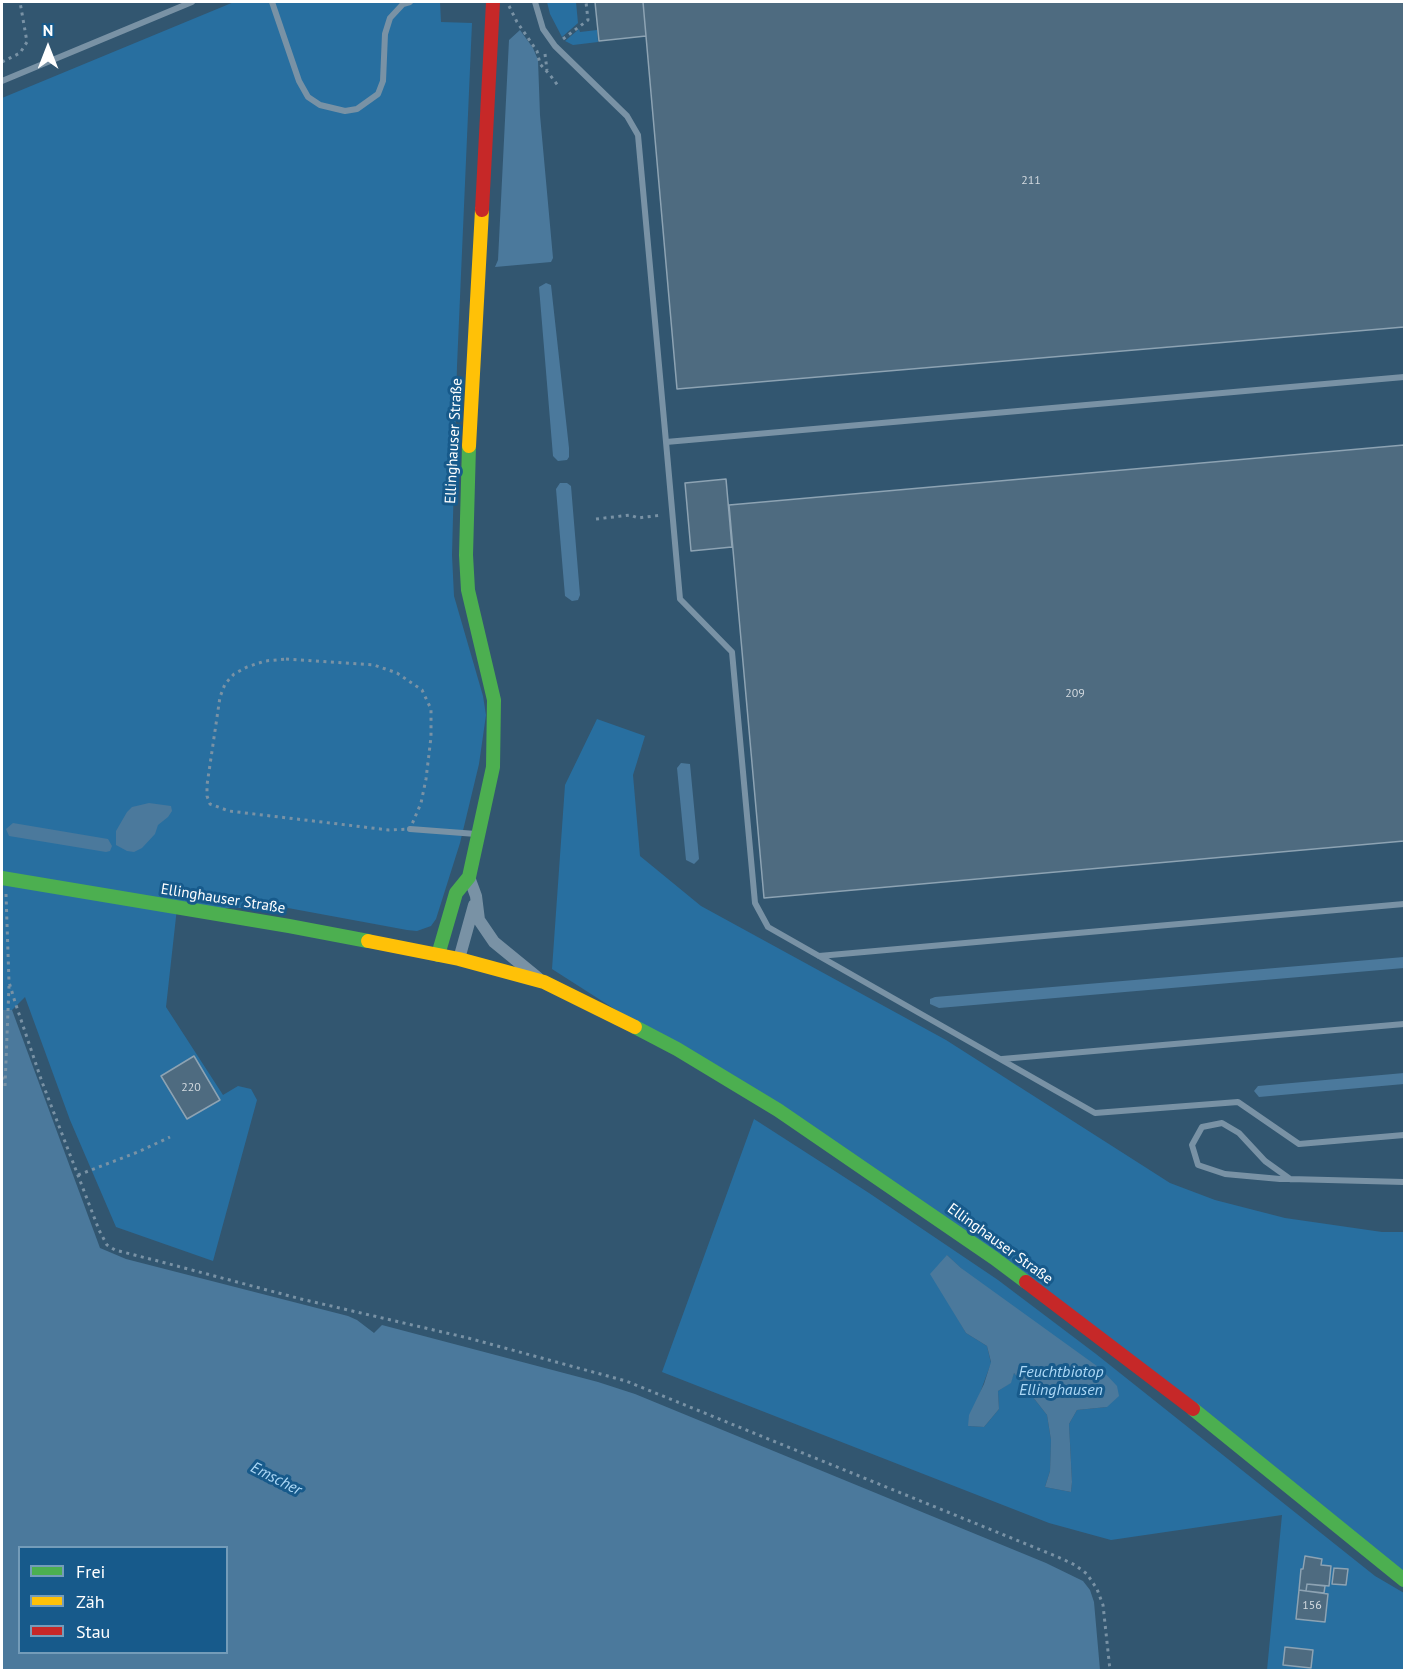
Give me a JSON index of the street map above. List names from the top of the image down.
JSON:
{
  "streets": {
    "main road": ["Ellinghauser Straße"]
  },
  "water": ["Feuchtbiotop Ellinghausen", "Emscher"],
  "house_numbers": [
    "211",
    "209",
    "220",
    "156"
  ],
  "legend": ["Frei", "Zäh", "Stau"],
  "north": "top"
}
